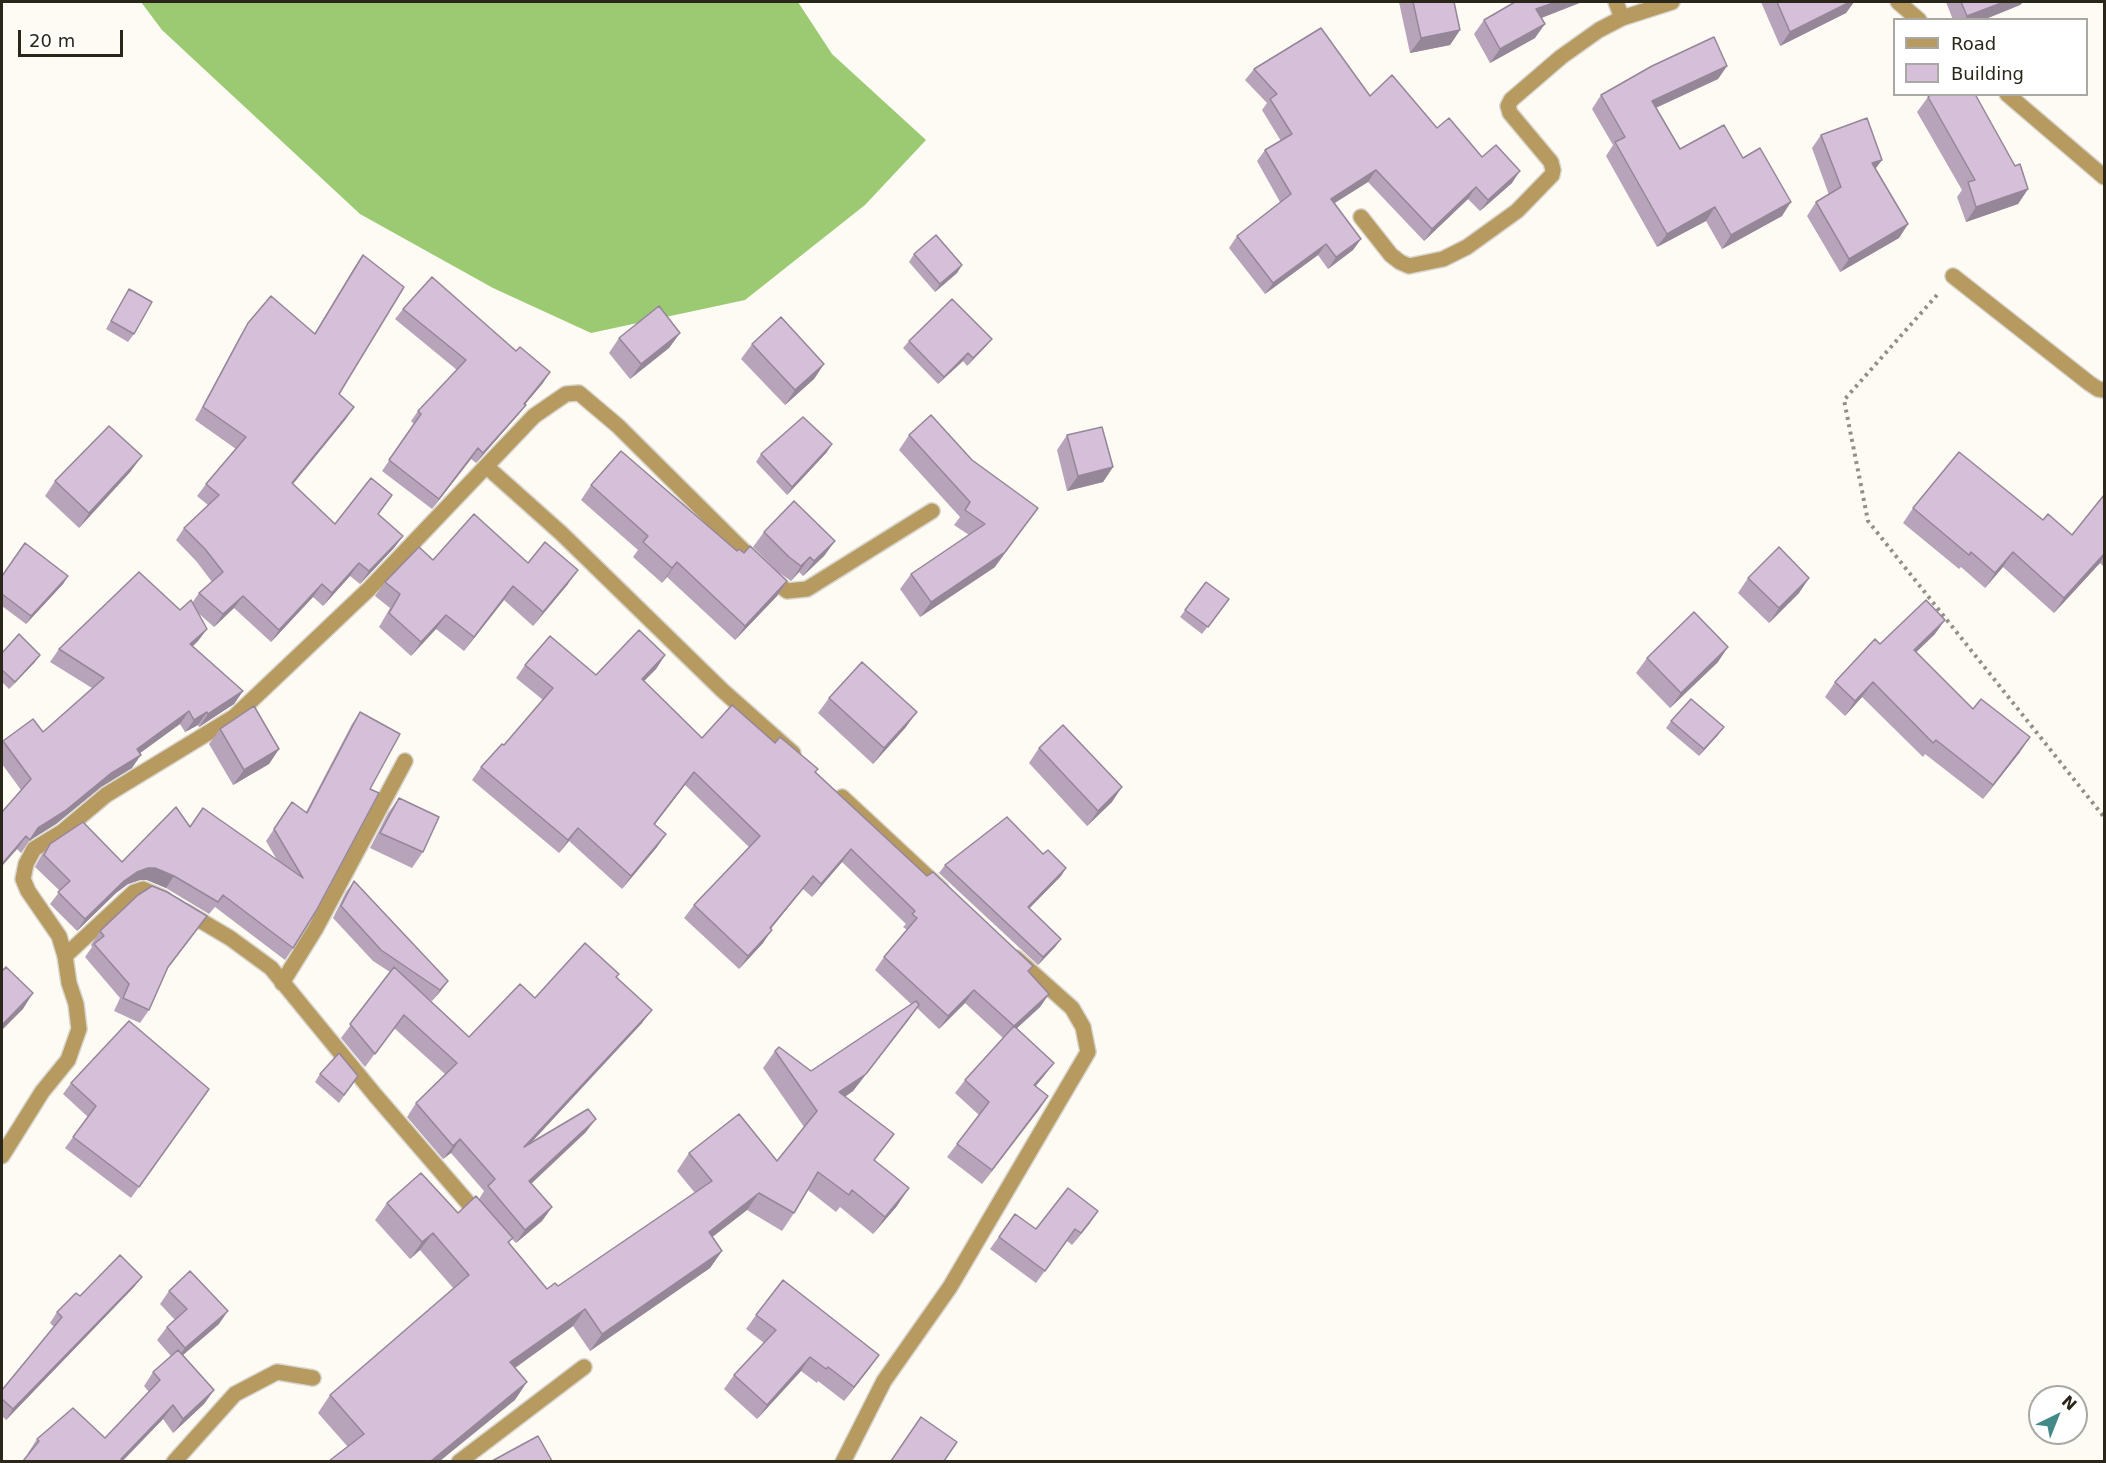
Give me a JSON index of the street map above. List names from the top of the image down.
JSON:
{
  "legend": ["Road", "Building"],
  "scale_bar": "20 m",
  "north": "top right"
}
